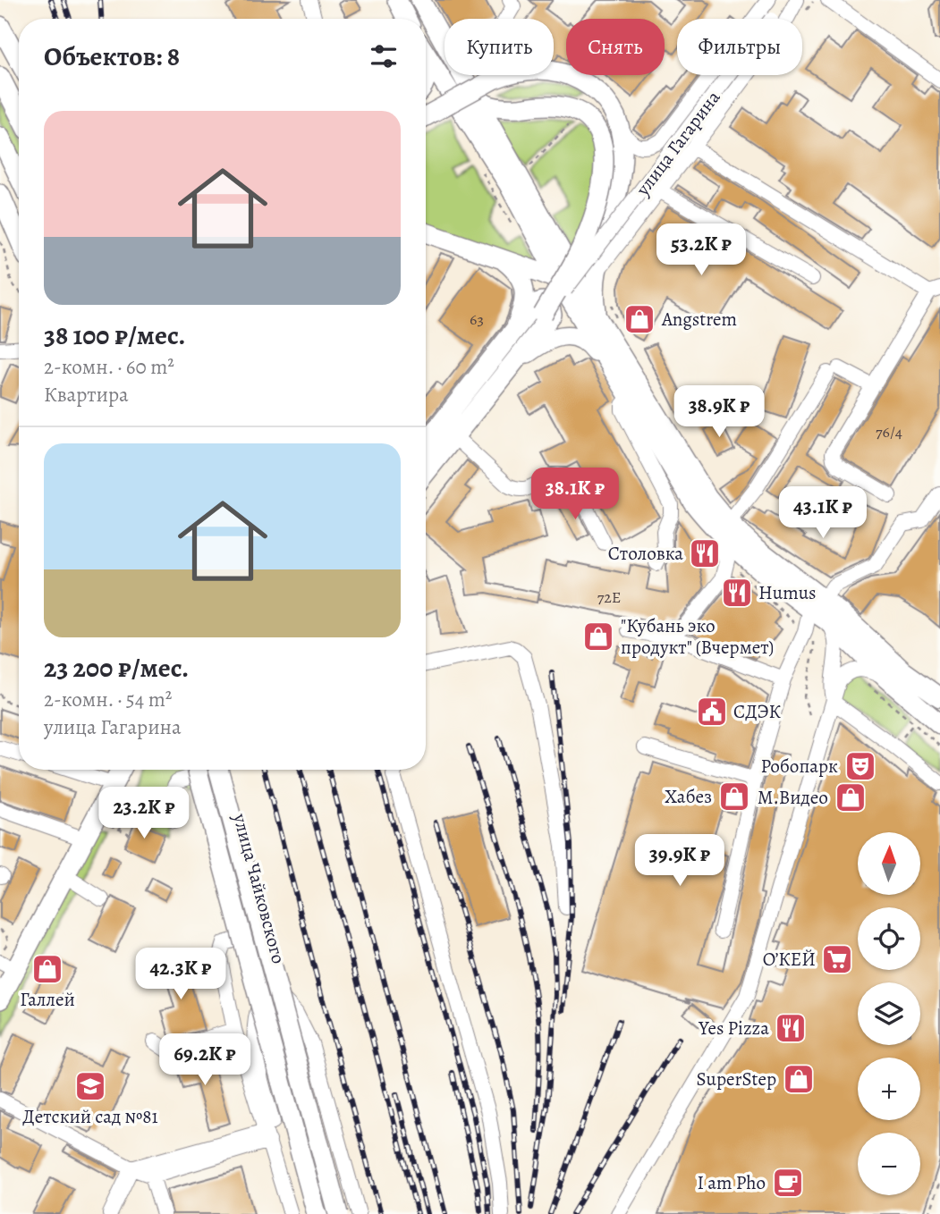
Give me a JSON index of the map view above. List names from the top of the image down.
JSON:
{
  "streets": {
    "street": ["улица Гагарина", "улица Чайковского"]
  },
  "places": {
    "shop": [
      "Angstrem",
      "\"Кубань эко продукт\" (Вчермет)",
      "Хабез",
      "М.Видео",
      "Галлей",
      "SuperStep"
    ],
    "restaurant": ["Столовка", "Humus", "Yes Pizza"],
    "public building": ["СДЭК"],
    "theatre": ["Робопарк"],
    "supermarket": ["О’КЕЙ"],
    "school or university": ["Детский сад №81"],
    "cafe": ["I am Pho"]
  },
  "house_numbers": ["63", "76/4", "72Е"],
  "north": "top",
  "page": {
    "chip": ["Купить", "Снять", "Фильтры"],
    "heading": "Объектов: 8",
    "list": [
      {
        "name": "38 100 ₽/мес.",
        "note": "2-комн. · 60 m² · Квартира"
      },
      {
        "name": "23 200 ₽/мес.",
        "note": "2-комн. · 54 m² · улица Гагарина"
      }
    ],
    "price": [
      "53.2K ₽",
      "38.9K ₽",
      "38.1K ₽",
      "43.1K ₽",
      "23.2K ₽",
      "39.9K ₽",
      "42.3K ₽",
      "69.2K ₽"
    ],
    "map_buttons": ["+", "−"]
  }
}
